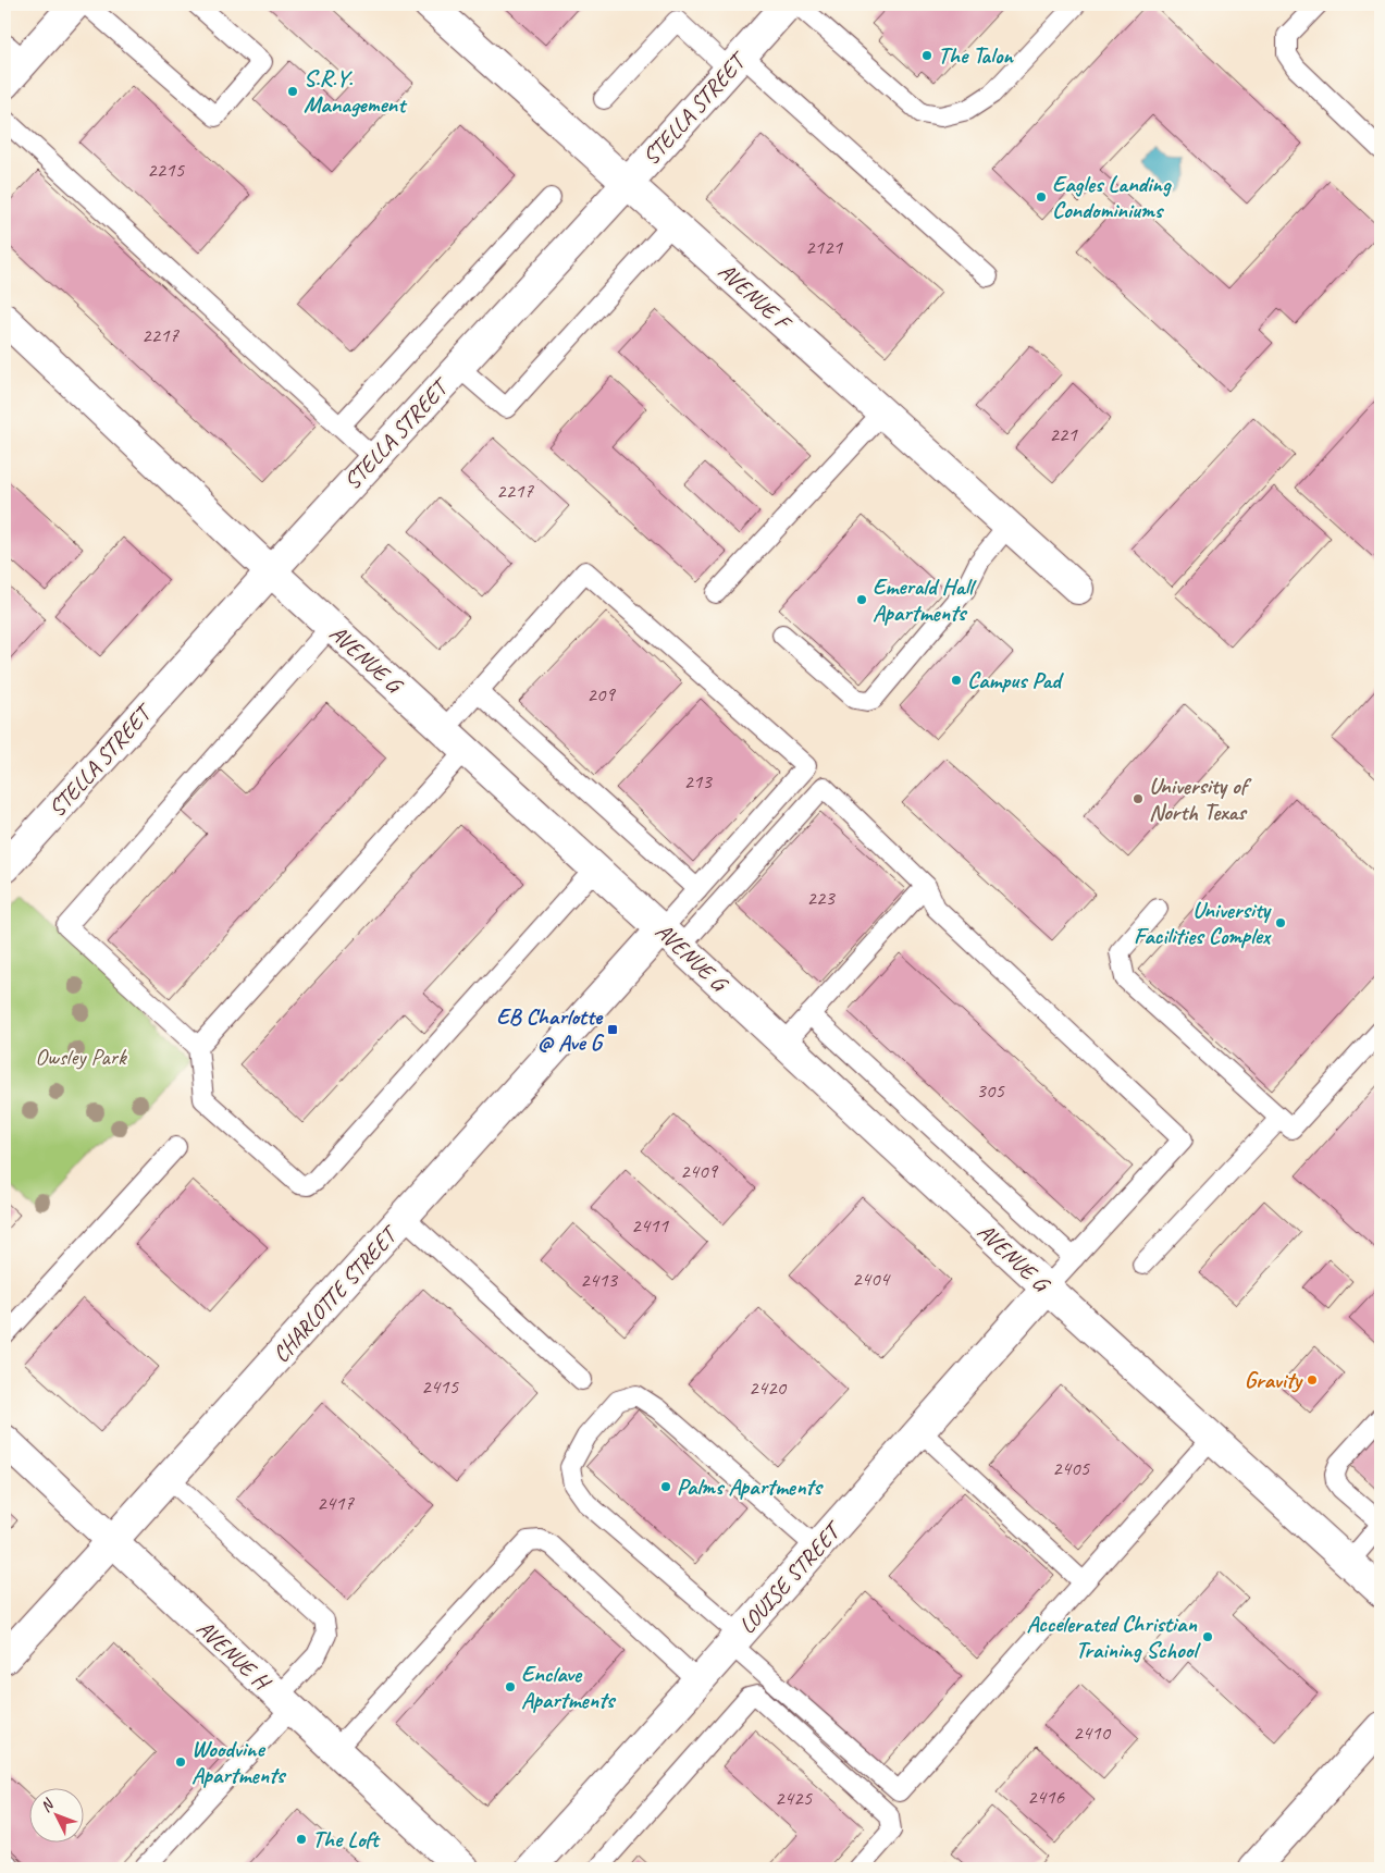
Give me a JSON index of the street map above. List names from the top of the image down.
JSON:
{
  "streets": {
    "street": [
      "STELLA STREET",
      "AVENUE F",
      "AVENUE G",
      "CHARLOTTE STREET",
      "LOUISE STREET",
      "AVENUE H"
    ]
  },
  "crossings": [
    ["STELLA STREET", "AVENUE F"],
    ["STELLA STREET", "AVENUE G"],
    ["AVENUE G", "CHARLOTTE STREET"],
    ["AVENUE G", "LOUISE STREET"],
    ["CHARLOTTE STREET", "AVENUE H"]
  ],
  "parks": ["Owsley Park"],
  "places": {
    "other": [
      "The Talon",
      "S.R.Y. Management",
      "Eagles Landing Condominiums",
      "Emerald Hall Apartments",
      "Campus Pad",
      "University of North Texas",
      "University Facilities Complex",
      "Gravity",
      "Palms Apartments",
      "Accelerated Christian Training School",
      "Enclave Apartments",
      "Woodvine Apartments",
      "The Loft"
    ],
    "transit": ["EB Charlotte @ Ave G"]
  },
  "house_numbers": [
    "2215",
    "2121",
    "2217",
    "221",
    "2217",
    "209",
    "213",
    "223",
    "305",
    "2409",
    "2411",
    "2404",
    "2413",
    "2415",
    "2420",
    "2405",
    "2417",
    "2410",
    "2416",
    "2425"
  ],
  "north": "top left"
}
